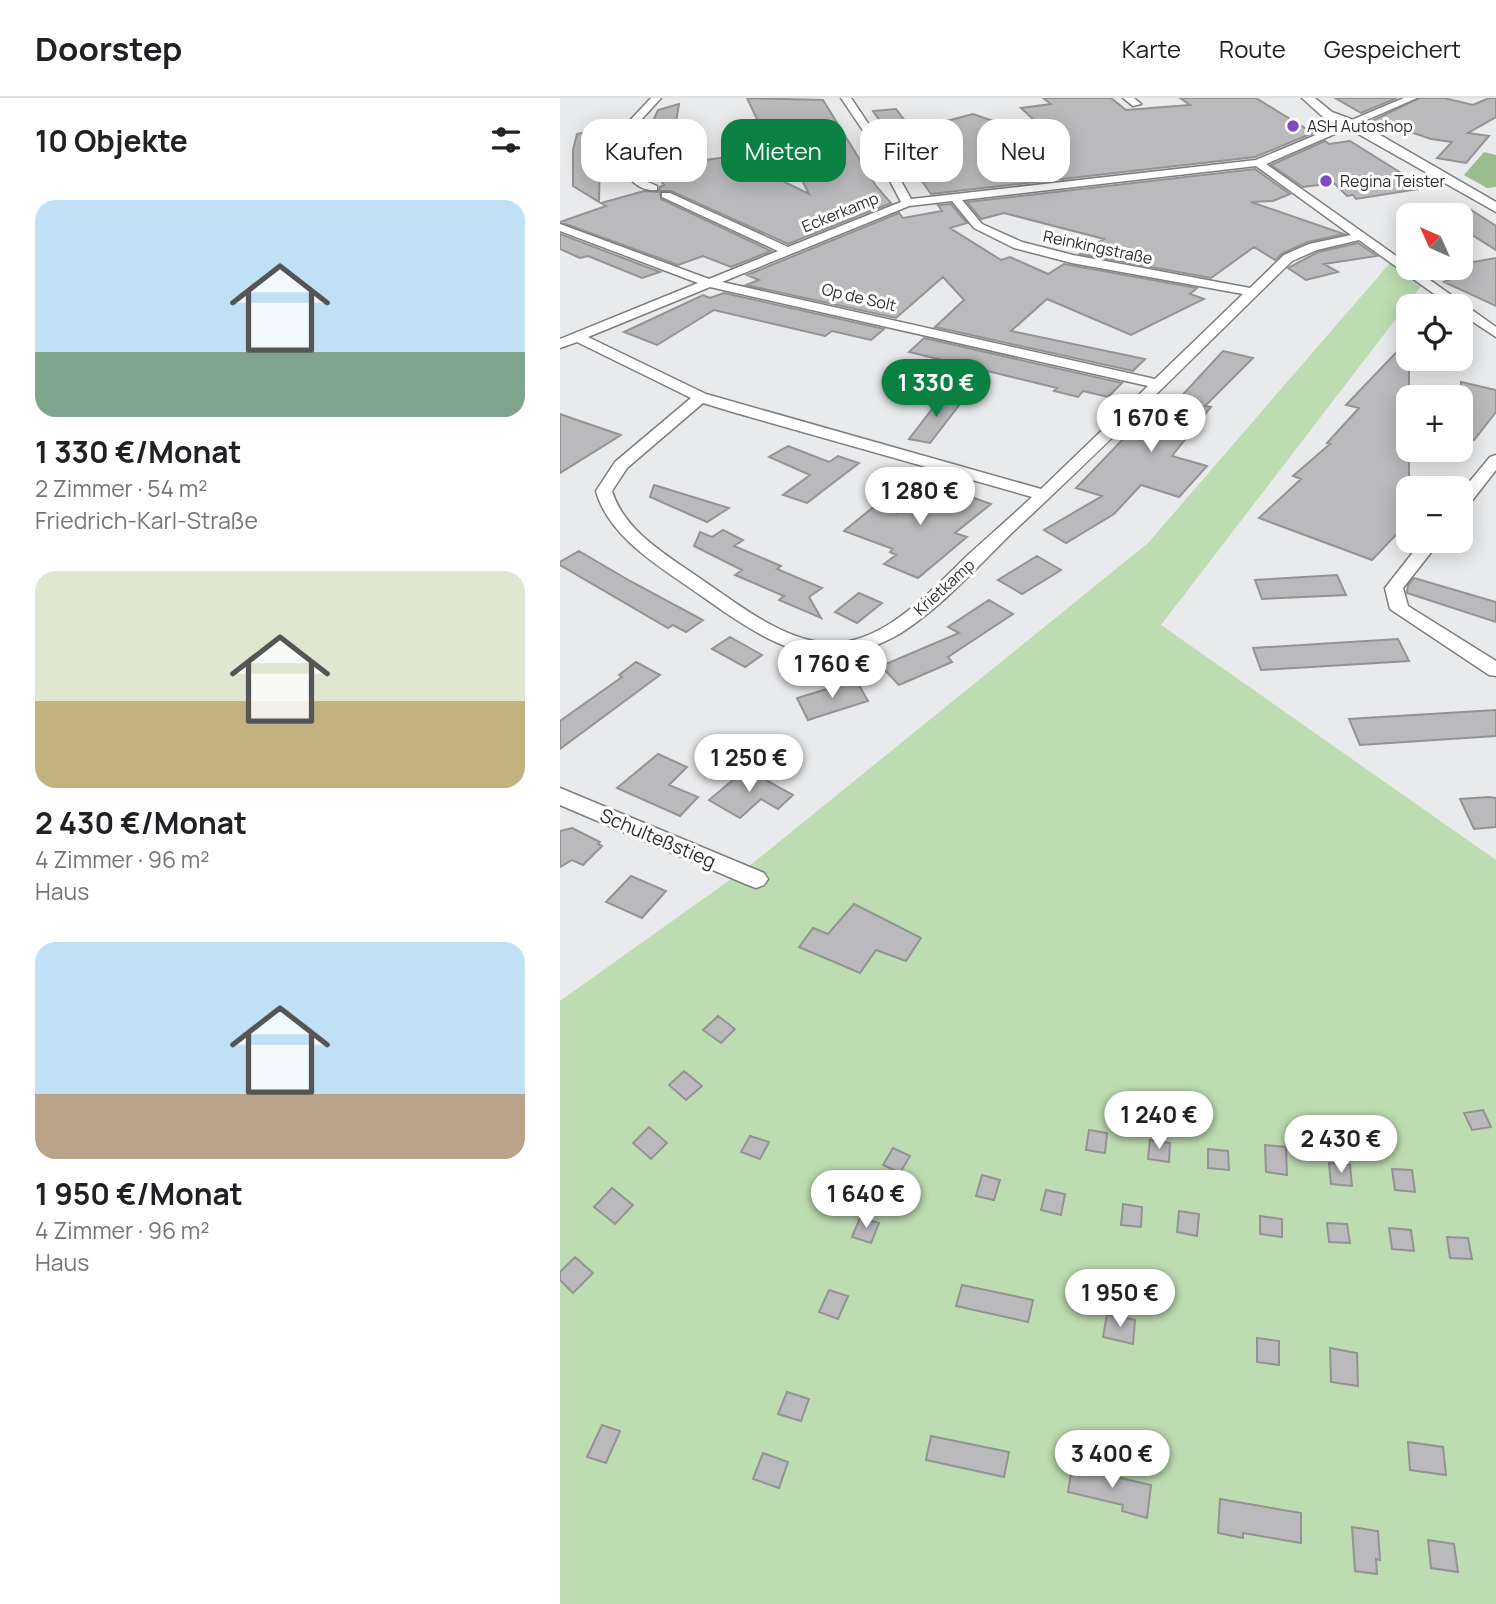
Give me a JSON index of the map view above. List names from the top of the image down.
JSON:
{
  "streets": {
    "street": [
      "Eckerkamp",
      "Reinkingstraße",
      "Op de Solt",
      "Krietkamp",
      "Schulteßstieg"
    ]
  },
  "crossings": [
    ["Eckerkamp", "Reinkingstraße"],
    ["Eckerkamp", "Op de Solt"],
    ["Reinkingstraße", "Krietkamp"],
    ["Op de Solt", "Krietkamp"]
  ],
  "places": ["ASH Autoshop", "Regina Teister"],
  "north": "top left",
  "page": {
    "header": "Doorstep",
    "nav": ["Karte", "Route", "Gespeichert"],
    "heading": "10 Objekte",
    "chip": [
      "Kaufen",
      "Mieten",
      "Filter",
      "Neu"
    ],
    "list": [
      {
        "name": "1 330 €/Monat",
        "note": "2 Zimmer · 54 m² · Friedrich-Karl-Straße"
      },
      {
        "name": "2 430 €/Monat",
        "note": "4 Zimmer · 96 m² · Haus"
      },
      {
        "name": "1 950 €/Monat",
        "note": "4 Zimmer · 96 m² · Haus"
      }
    ],
    "map_buttons": ["+", "−"],
    "price": [
      "1 330 €",
      "1 670 €",
      "1 280 €",
      "1 760 €",
      "1 250 €",
      "1 240 €",
      "2 430 €",
      "1 640 €",
      "1 950 €",
      "3 400 €"
    ]
  }
}
